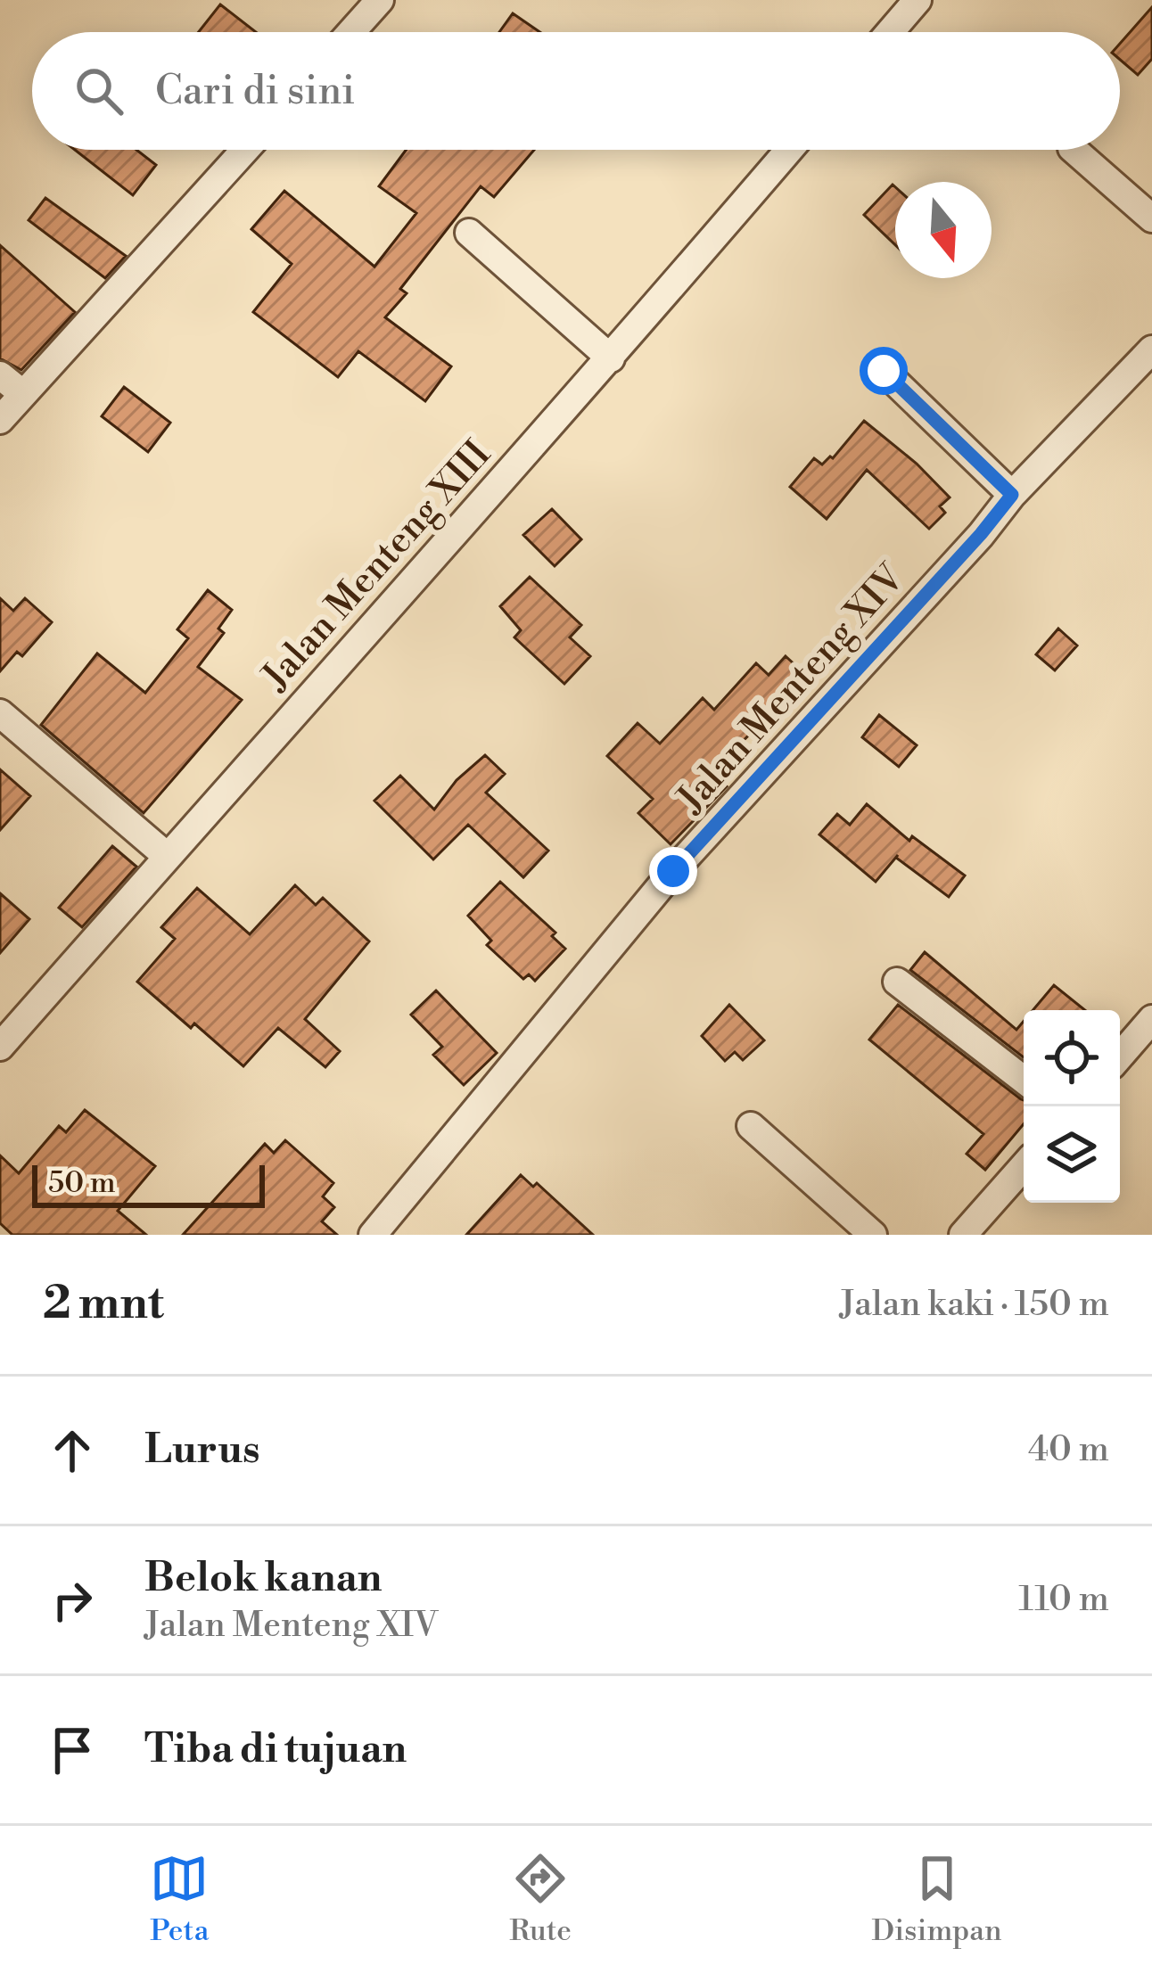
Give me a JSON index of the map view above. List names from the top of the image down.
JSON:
{
  "streets": {
    "street": ["Jalan Menteng XIII", "Jalan Menteng XIV"]
  },
  "scale_bar": "50 m",
  "north": "bottom",
  "page": {
    "search": "Cari di sini",
    "scale": "50 m",
    "heading": ["2 mnt", "Jalan kaki · 150 m"],
    "list": [
      ["Lurus", "40 m"],
      ["Belok kanan", "Jalan Menteng XIV", "110 m"],
      "Tiba di tujuan"
    ],
    "nav": ["Peta", "Rute", "Disimpan"]
  }
}
